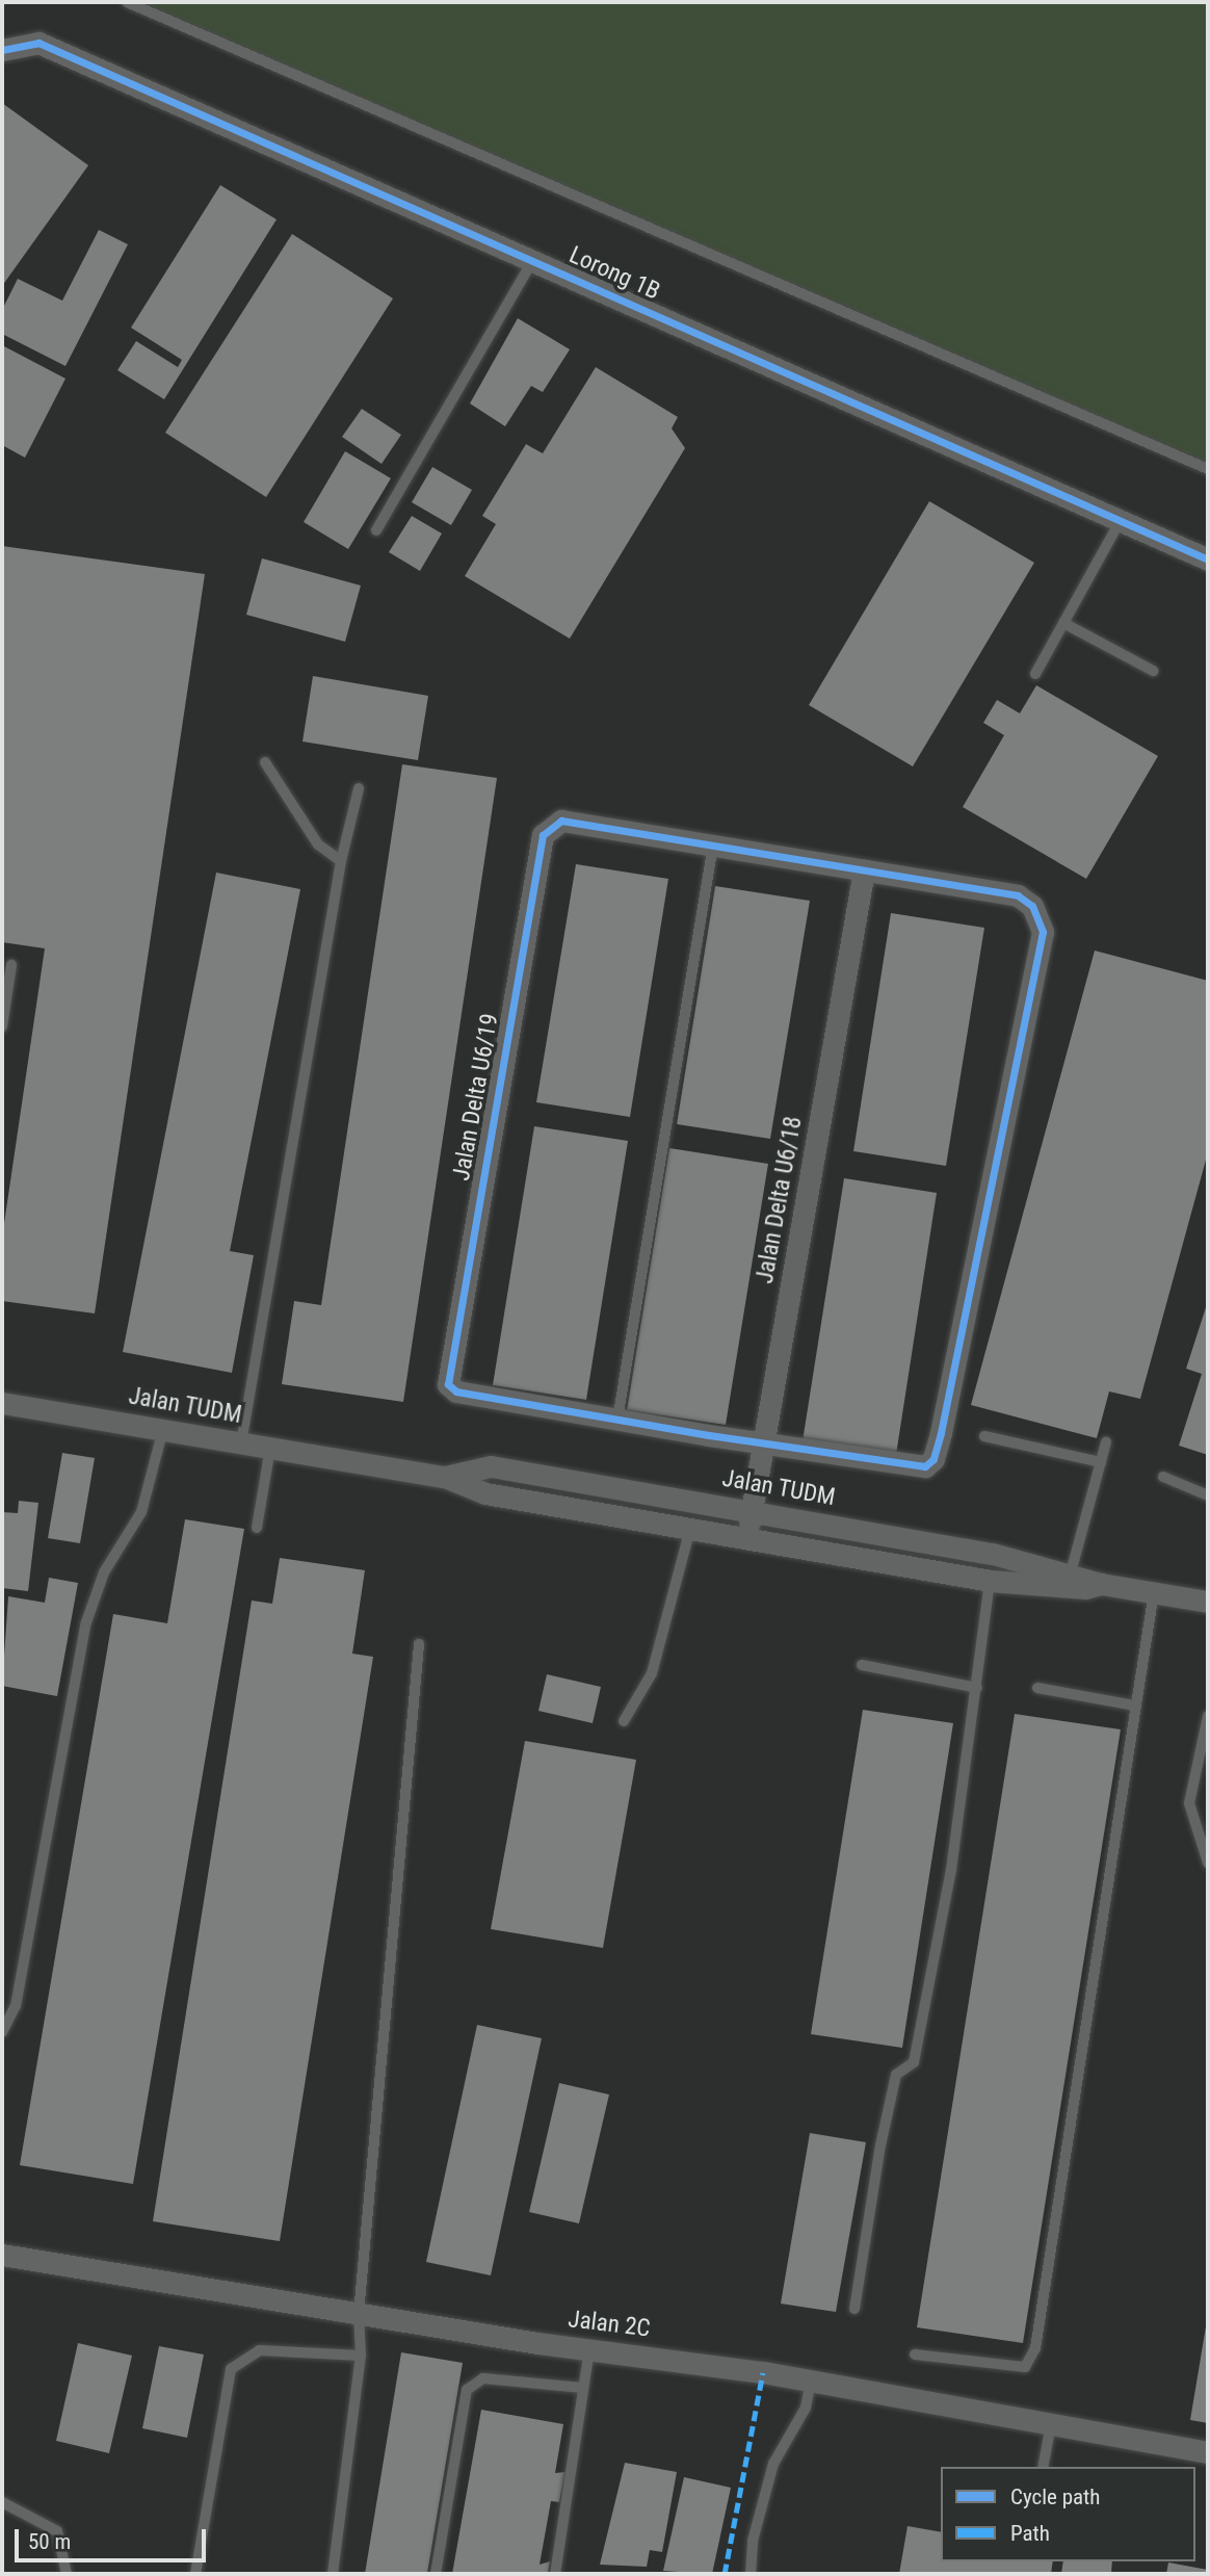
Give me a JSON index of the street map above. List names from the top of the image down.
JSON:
{
  "streets": {
    "street": [
      "Lorong 1B",
      "Jalan Delta U6/19",
      "Jalan Delta U6/18",
      "Jalan TUDM",
      "Jalan 2C"
    ]
  },
  "crossings": [
    ["Jalan Delta U6/18", "Jalan TUDM"]
  ],
  "legend": ["Cycle path", "Path"],
  "scale_bar": "50 m"
}
